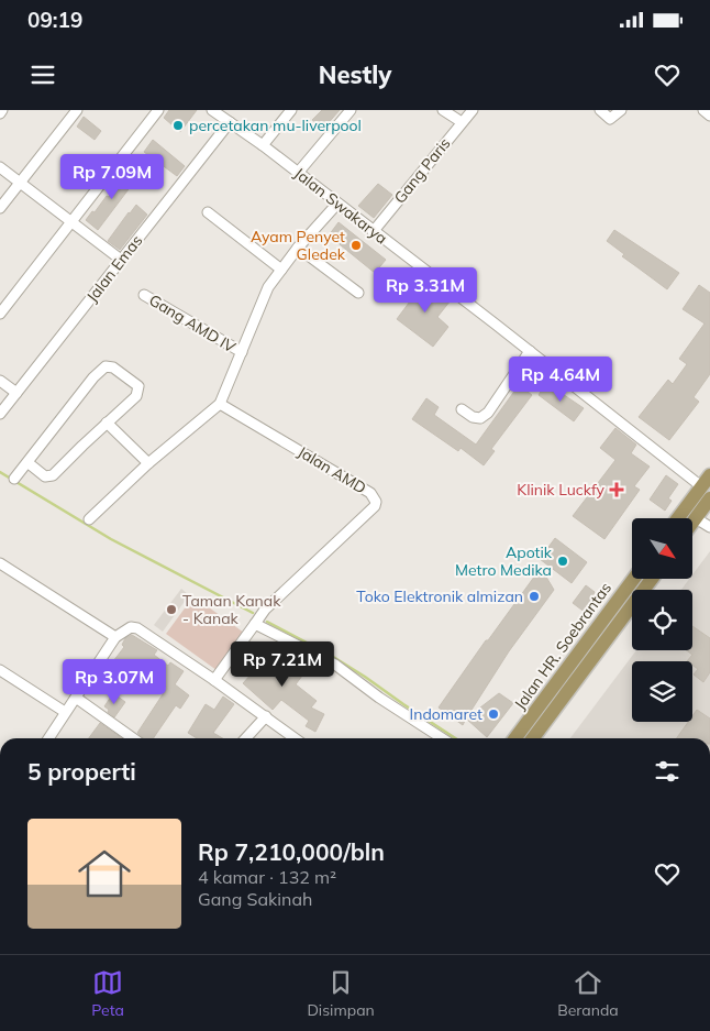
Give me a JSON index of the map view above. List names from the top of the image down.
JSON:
{
  "streets": {
    "main road": ["Jalan HR. Soebrantas"],
    "street": [
      "Gang Paris",
      "Jalan Swakarya",
      "Jalan Emas",
      "Gang AMD IV",
      "Jalan AMD"
    ]
  },
  "crossings": [
    ["Gang Paris", "Jalan Swakarya"],
    ["Jalan Swakarya", "Jalan Emas"]
  ],
  "places": {
    "other": [
      "percetakan mu-liverpool",
      "Ayam Penyet Gledek",
      "Apotik Metro Medika",
      "Toko Elektronik almizan",
      "Taman Kanak - Kanak",
      "Indomaret"
    ],
    "health": ["Klinik Luckfy"]
  },
  "north": "bottom right",
  "page": {
    "status": "09:19",
    "header": "Nestly",
    "price": [
      "Rp 7.09M",
      "Rp 3.31M",
      "Rp 4.64M",
      "Rp 7.21M",
      "Rp 3.07M"
    ],
    "heading": "5 properti",
    "list": [
      {
        "name": "Rp 7,210,000/bln",
        "note": "4 kamar · 132 m² · Gang Sakinah"
      }
    ],
    "tabs": ["Peta", "Disimpan", "Beranda"]
  }
}
